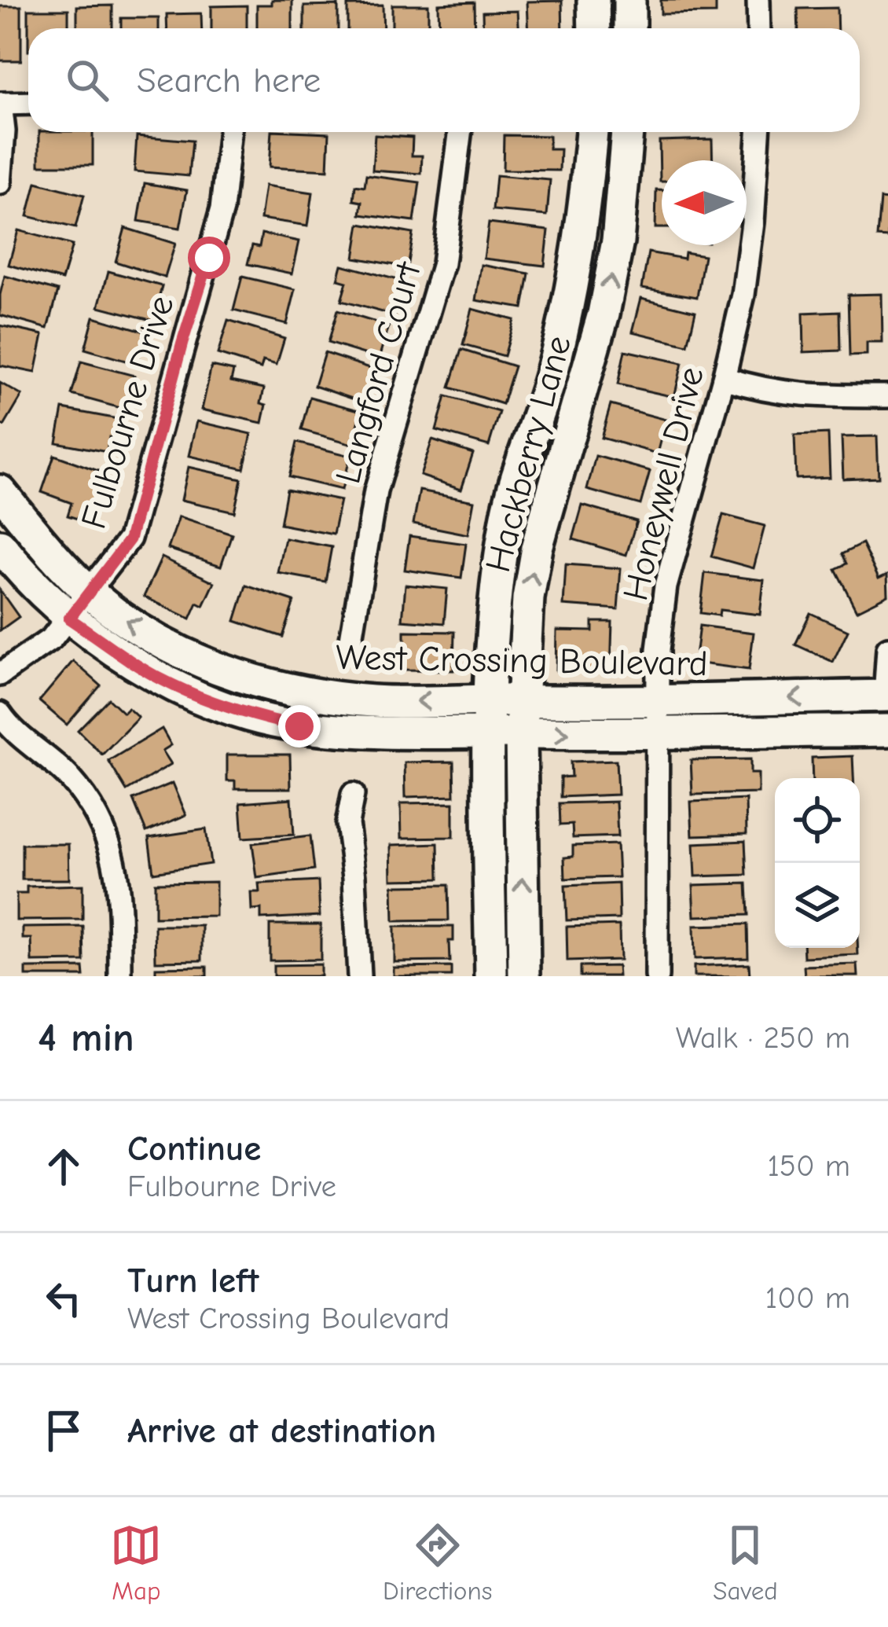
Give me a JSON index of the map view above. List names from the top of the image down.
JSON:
{
  "streets": {
    "street": [
      "Langford Court",
      "Fulbourne Drive",
      "Hackberry Lane",
      "Honeywell Drive",
      "West Crossing Boulevard"
    ]
  },
  "crossings": [
    ["Fulbourne Drive", "West Crossing Boulevard"],
    ["Hackberry Lane", "West Crossing Boulevard"],
    ["Honeywell Drive", "West Crossing Boulevard"]
  ],
  "north": "left",
  "page": {
    "search": "Search here",
    "heading": ["4 min", "Walk · 250 m"],
    "list": [
      ["Continue", "Fulbourne Drive", "150 m"],
      ["Turn left", "West Crossing Boulevard", "100 m"],
      "Arrive at destination"
    ],
    "nav": ["Map", "Directions", "Saved"]
  }
}
